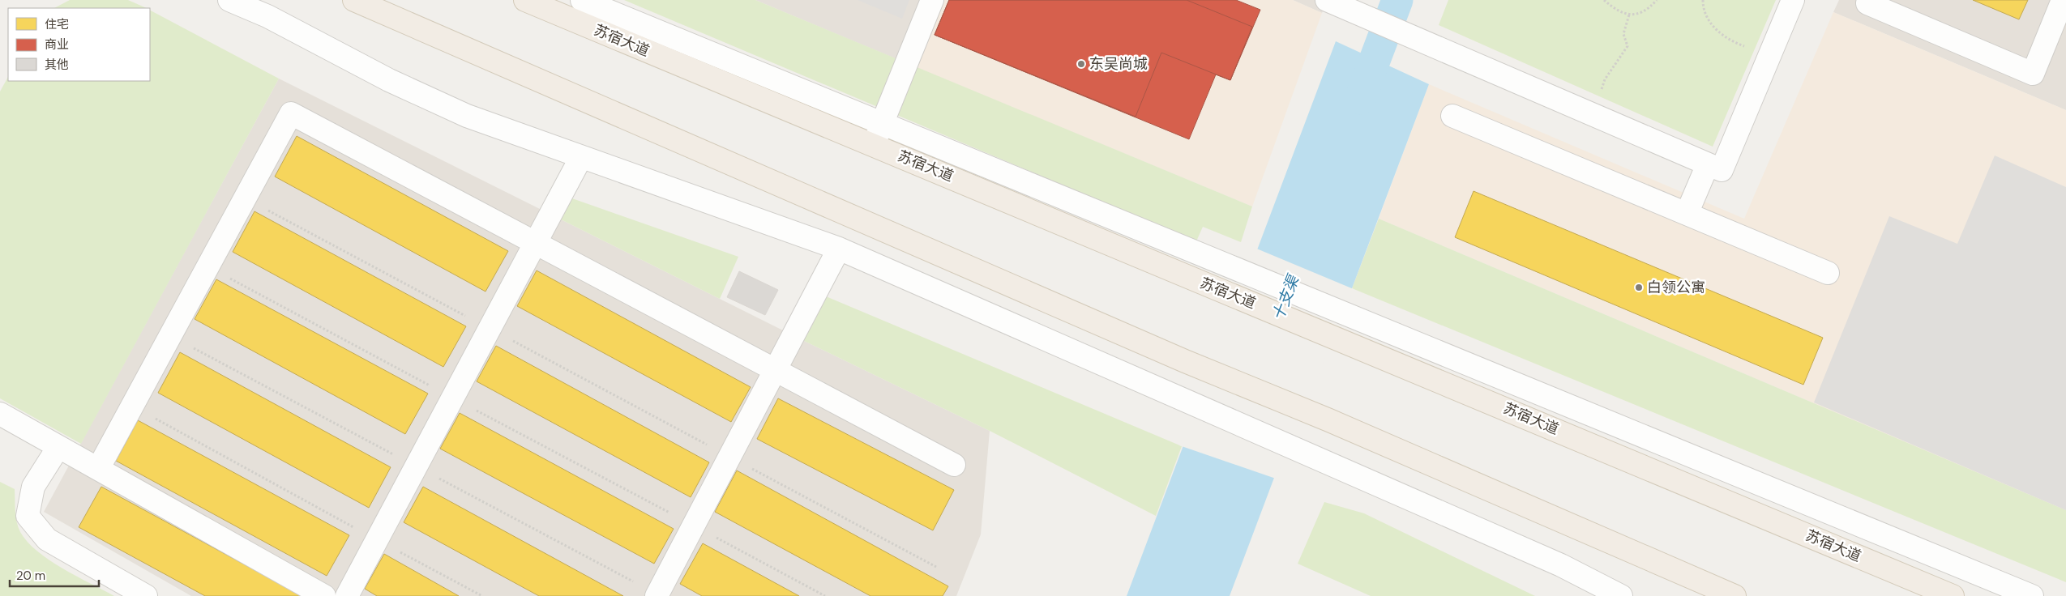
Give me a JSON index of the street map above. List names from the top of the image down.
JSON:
{
  "streets": {
    "main road": ["苏宿大道"]
  },
  "water": ["十支渠"],
  "places": ["东吴尚城", "白领公寓"],
  "legend": ["住宅", "商业", "其他"],
  "scale_bar": "20 m"
}
